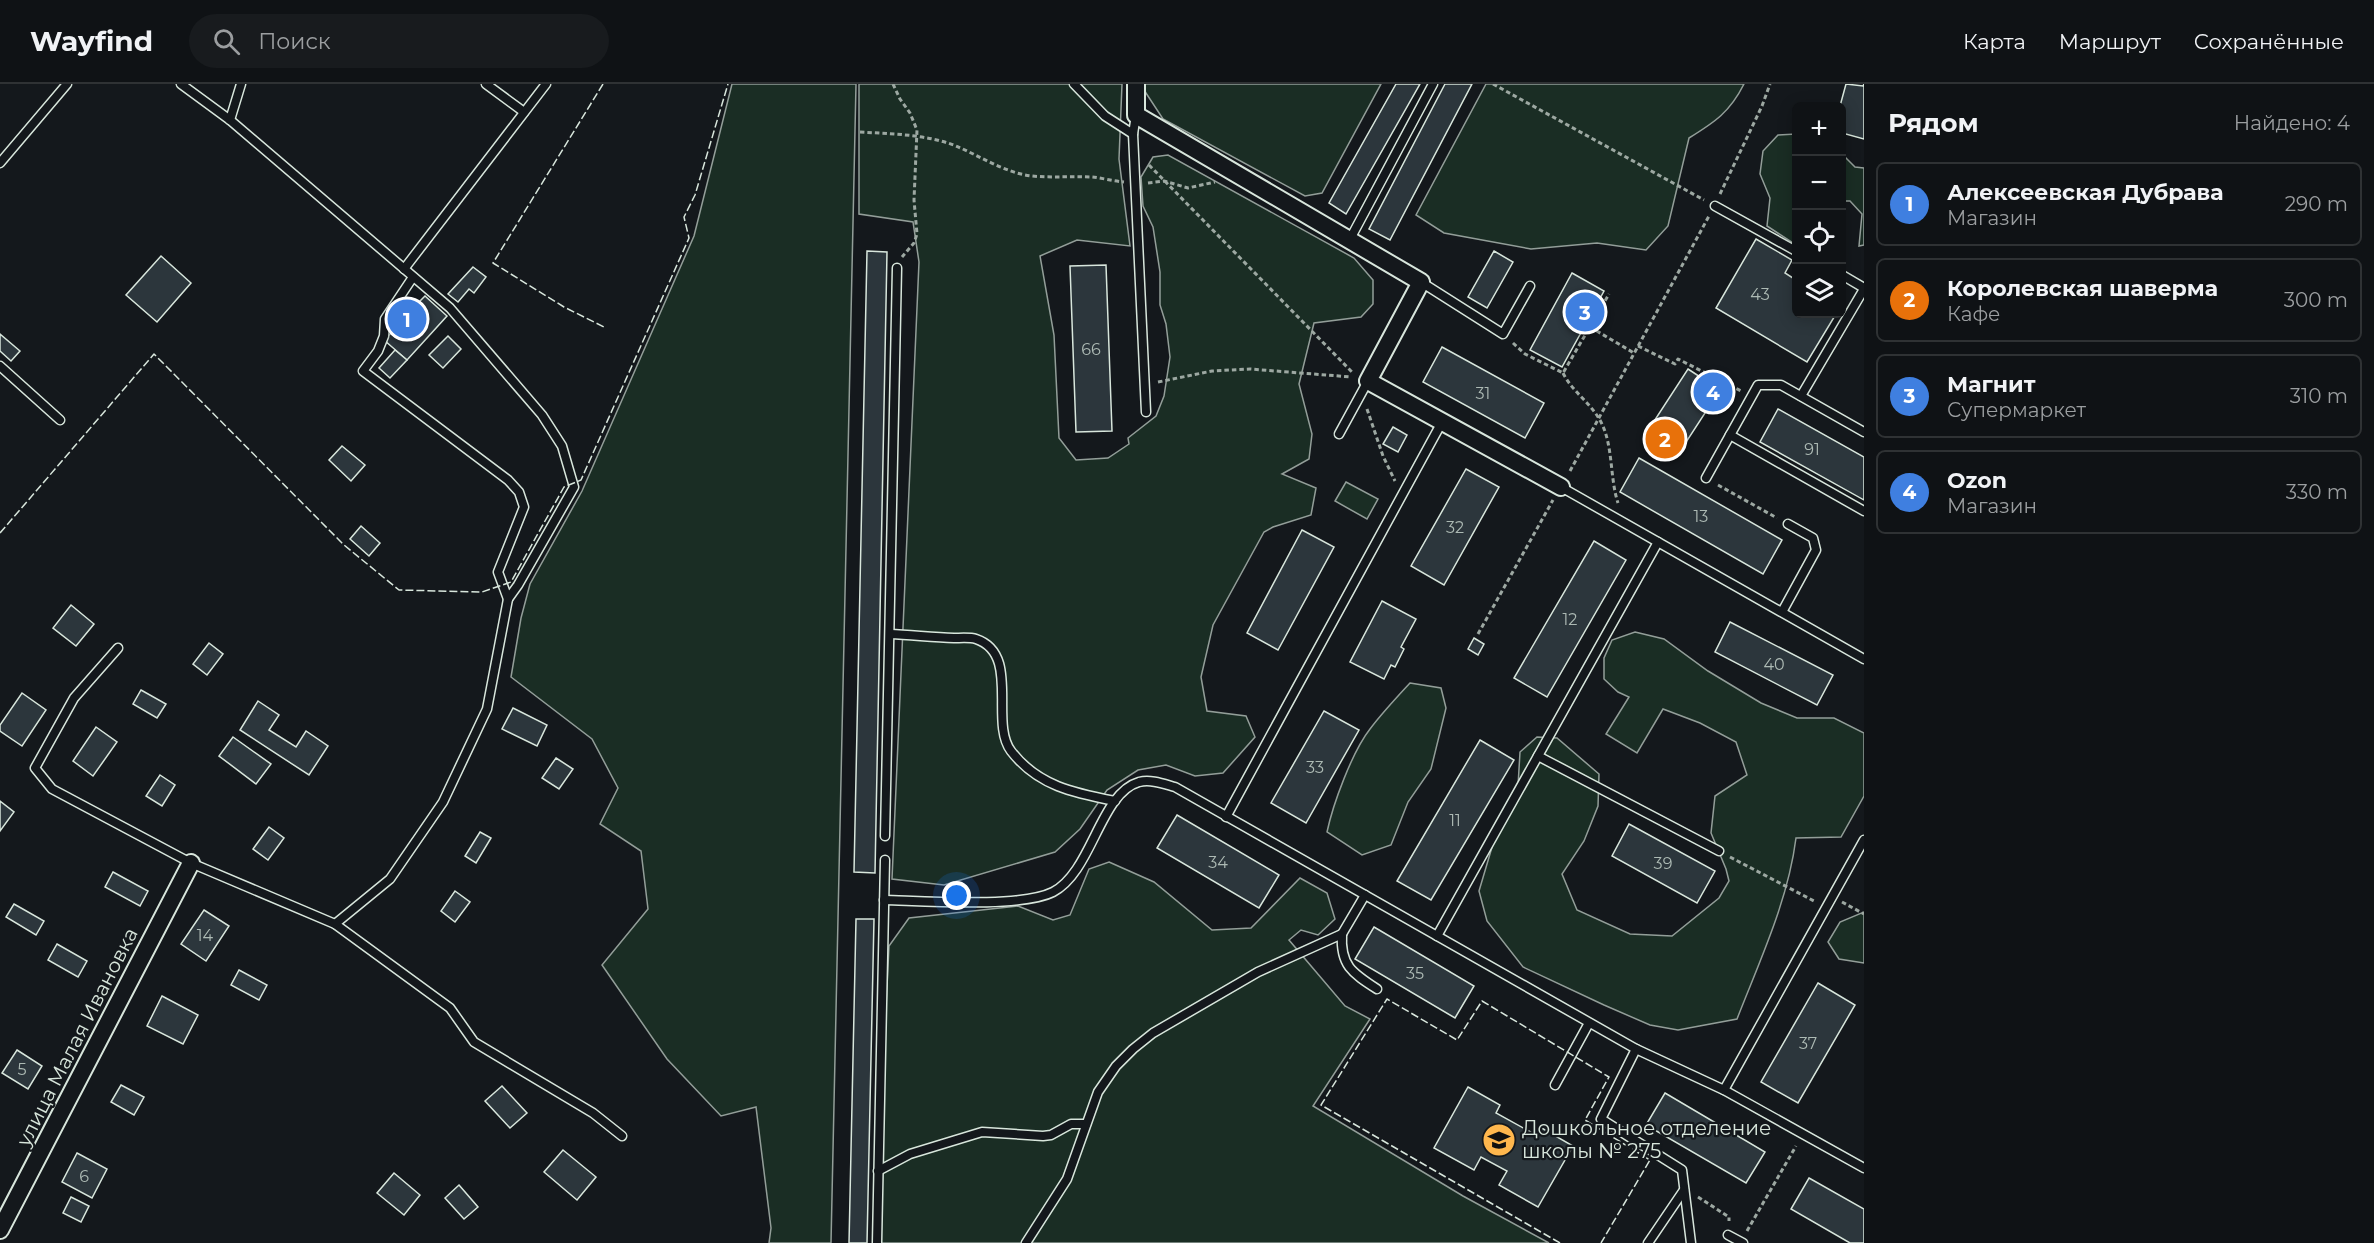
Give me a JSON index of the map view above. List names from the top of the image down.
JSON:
{
  "streets": {
    "street": ["улица Малая Ивановка"]
  },
  "places": {
    "school or university": ["Дошкольное отделение школы № 275"]
  },
  "house_numbers": [
    "43",
    "66",
    "31",
    "91",
    "13",
    "32",
    "12",
    "40",
    "33",
    "11",
    "34",
    "39",
    "14",
    "35",
    "37",
    "5",
    "6"
  ],
  "page": {
    "header": "Wayfind",
    "search": "Поиск",
    "nav": ["Карта", "Маршрут", "Сохранённые"],
    "heading": ["Рядом", "Найдено: 4"],
    "map_buttons": ["+", "−"],
    "list": [
      {
        "mark": "1",
        "name": "Алексеевская Дубрава",
        "note": "Магазин",
        "value": "290 m"
      },
      {
        "mark": "2",
        "name": "Королевская шаверма",
        "note": "Кафе",
        "value": "300 m"
      },
      {
        "mark": "3",
        "name": "Магнит",
        "note": "Супермаркет",
        "value": "310 m"
      },
      {
        "mark": "4",
        "name": "Ozon",
        "note": "Магазин",
        "value": "330 m"
      }
    ],
    "pins": [
      "3",
      "1",
      "4",
      "2"
    ]
  }
}
